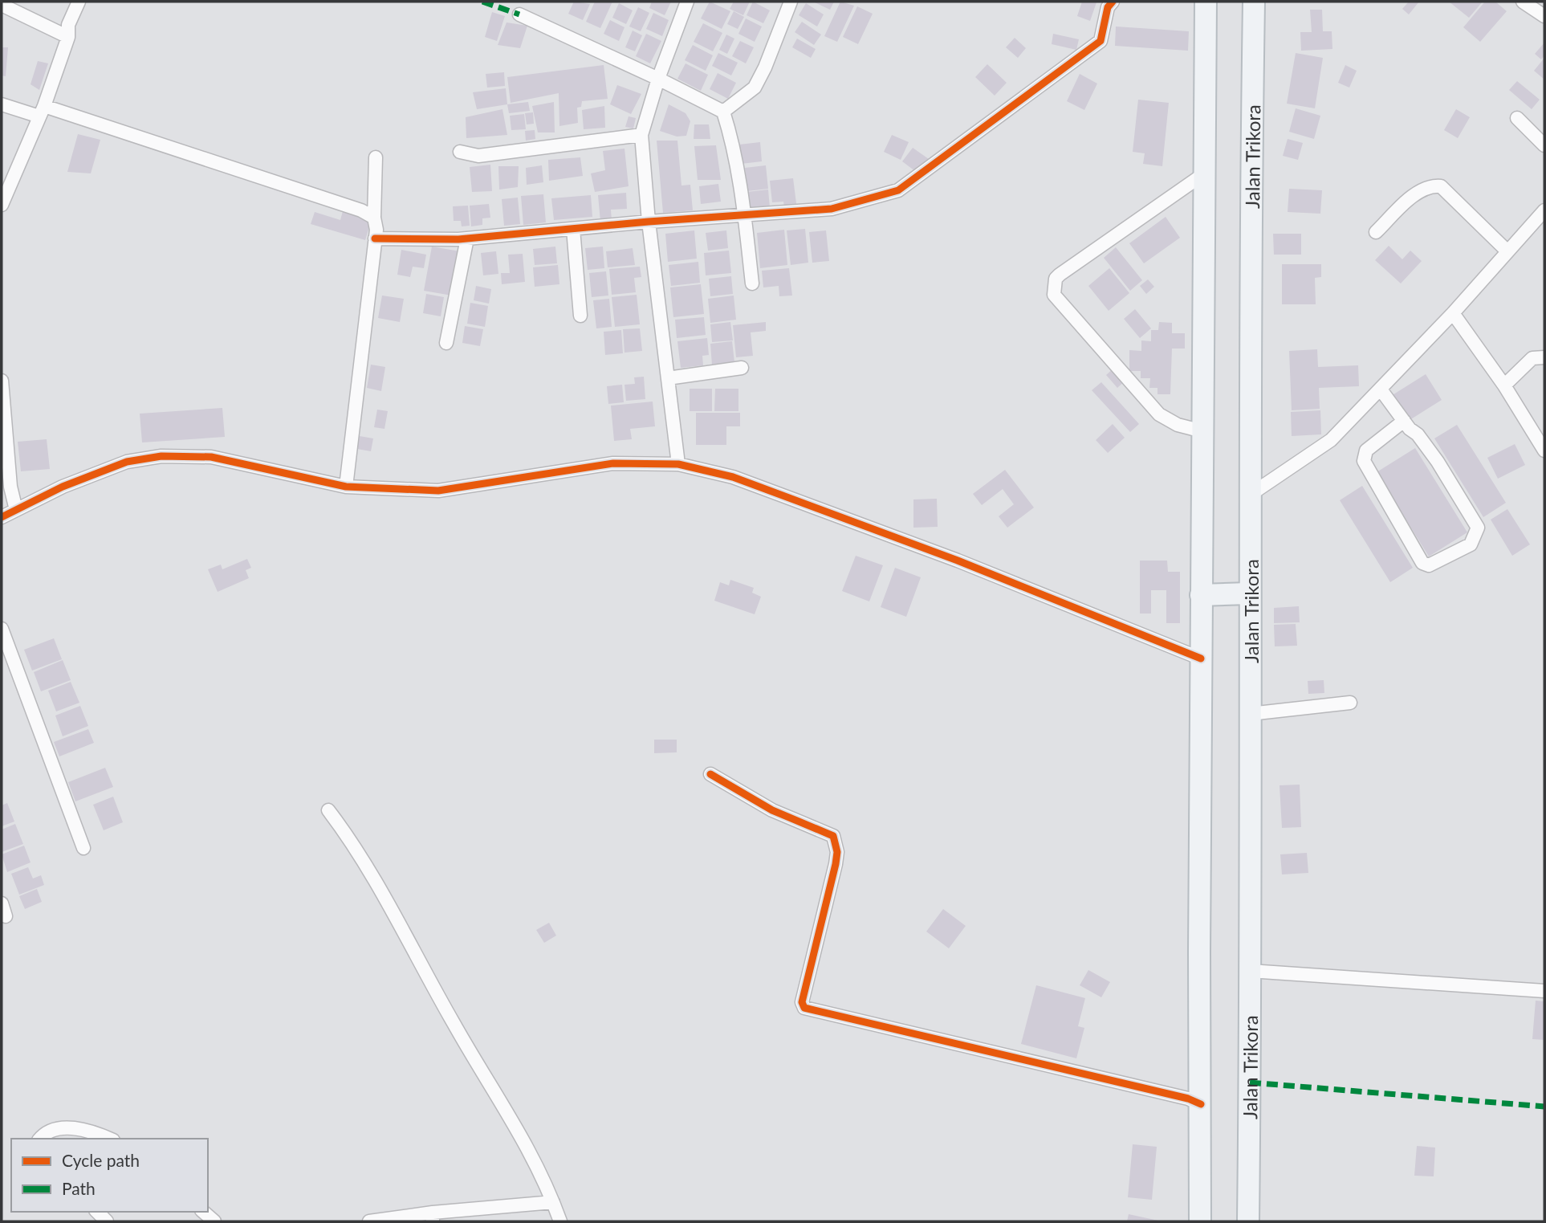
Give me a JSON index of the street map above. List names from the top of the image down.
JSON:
{
  "streets": {
    "main road": ["Jalan Trikora"]
  },
  "legend": ["Cycle path", "Path"]
}
